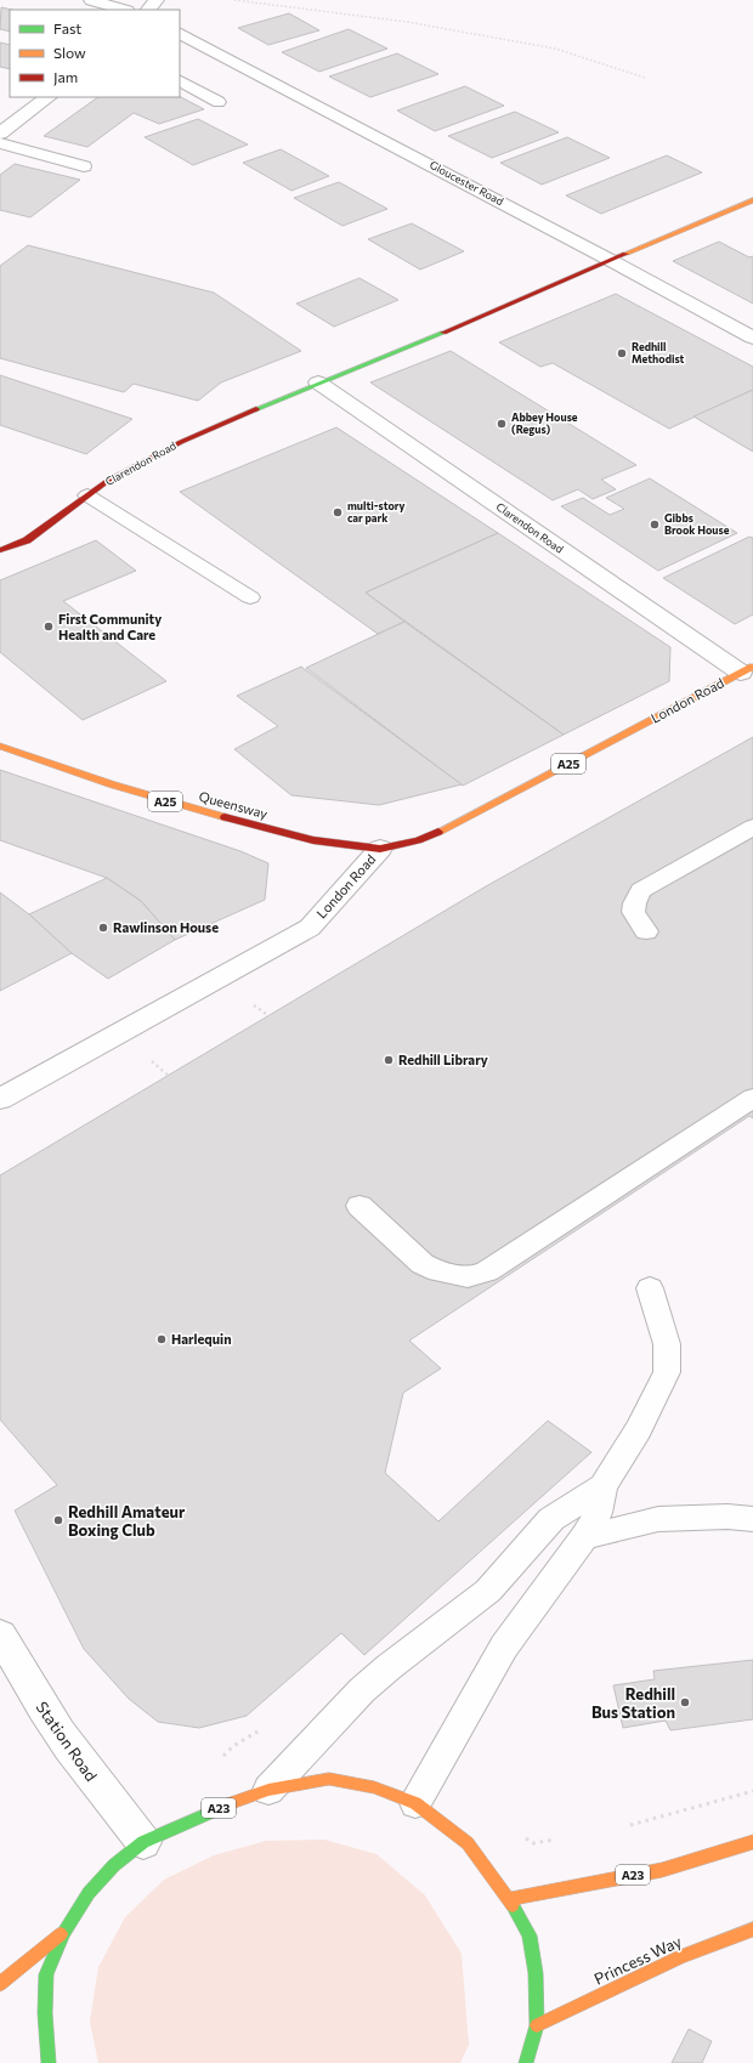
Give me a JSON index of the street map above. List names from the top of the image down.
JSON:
{
  "streets": {
    "main road": [
      "Clarendon Road",
      "London Road",
      "A25",
      "Queensway",
      "A23",
      "Princess Way"
    ],
    "street": ["Gloucester Road", "Station Road"]
  },
  "crossings": [
    ["Gloucester Road", "Clarendon Road"],
    ["Clarendon Road", "London Road"],
    ["London Road", "Queensway"],
    ["Station Road", "A23"],
    ["A23", "Princess Way"]
  ],
  "places": [
    "Redhill Methodist",
    "Abbey House (Regus)",
    "multi-story car park",
    "Gibbs Brook House",
    "First Community Health and Care",
    "Rawlinson House",
    "Redhill Library",
    "Harlequin",
    "Redhill Amateur Boxing Club",
    "Redhill Bus Station"
  ],
  "legend": ["Fast", "Slow", "Jam"]
}
